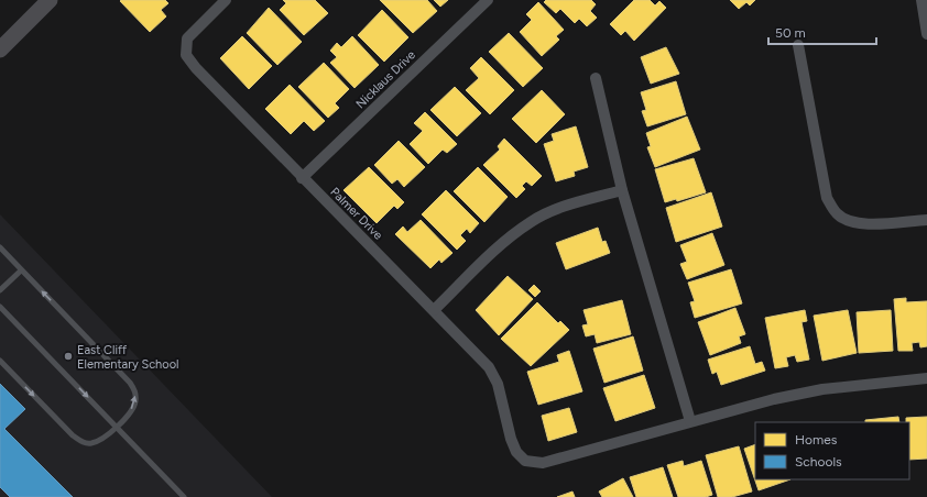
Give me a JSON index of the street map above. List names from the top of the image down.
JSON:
{
  "streets": {
    "street": ["Nicklaus Drive", "Palmer Drive"]
  },
  "crossings": [
    ["Nicklaus Drive", "Palmer Drive"]
  ],
  "places": ["East Cliff Elementary School"],
  "legend": ["Homes", "Schools"],
  "scale_bar": "50 m"
}
